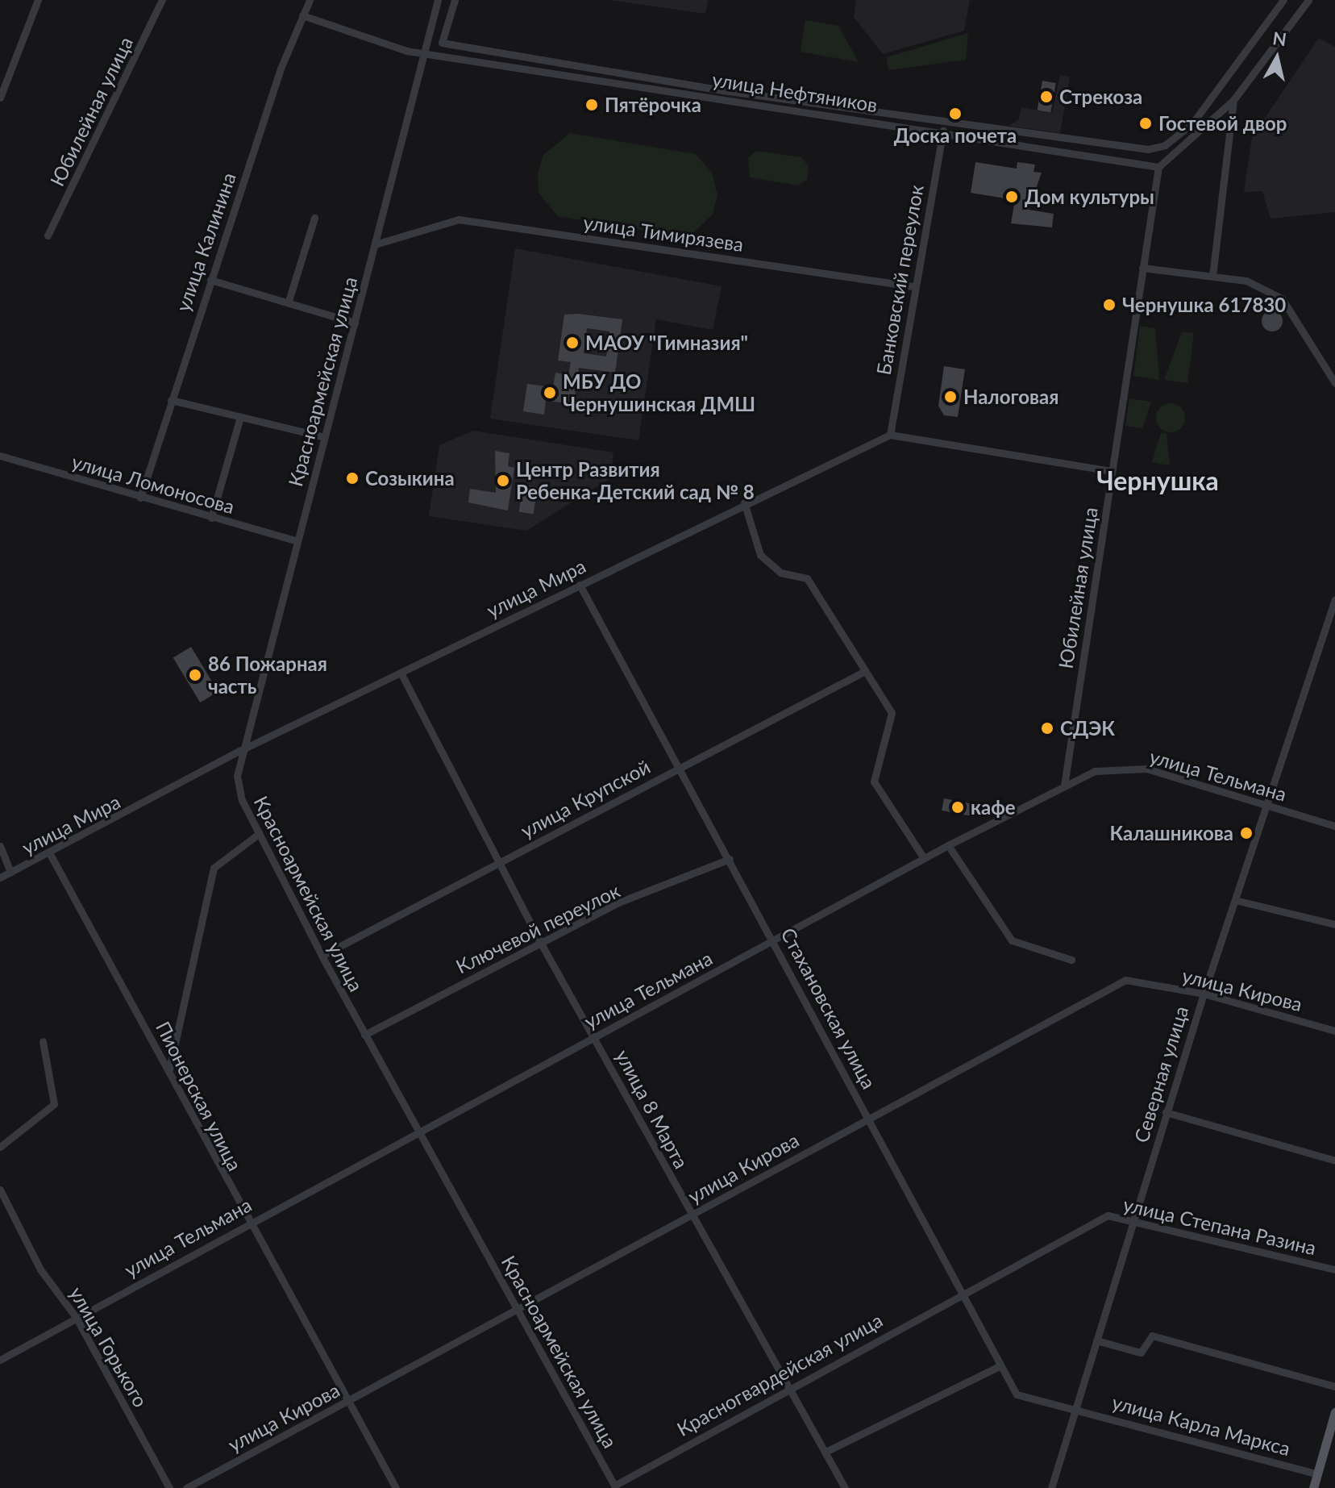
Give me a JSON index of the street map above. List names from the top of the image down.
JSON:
{
  "streets": {
    "street": [
      "улица Нефтяников",
      "Юбилейная улица",
      "улица Тимирязева",
      "улица Калинина",
      "Банковский переулок",
      "Красноармейская улица",
      "улица Ломоносова",
      "улица Мира",
      "улица Тельмана",
      "улица Крупской",
      "Ключевой переулок",
      "улица Кирова",
      "Стахановская улица",
      "Северная улица",
      "Пионерская улица",
      "улица 8 Марта",
      "улица Степана Разина",
      "улица Горького",
      "Красногвардейская улица",
      "улица Карла Маркса"
    ]
  },
  "crossings": [
    ["улица Нефтяников", "Юбилейная улица"],
    ["улица Нефтяников", "улица Калинина"],
    ["улица Нефтяников", "Банковский переулок"],
    ["улица Нефтяников", "Красноармейская улица"],
    ["Юбилейная улица", "улица Тельмана"],
    ["улица Тимирязева", "Банковский переулок"],
    ["улица Тимирязева", "Красноармейская улица"],
    ["улица Калинина", "улица Ломоносова"],
    ["Банковский переулок", "улица Мира"],
    ["Красноармейская улица", "улица Ломоносова"],
    ["Красноармейская улица", "улица Мира"],
    ["Красноармейская улица", "улица Тельмана"],
    ["Красноармейская улица", "улица Крупской"],
    ["Красноармейская улица", "Ключевой переулок"],
    ["Красноармейская улица", "улица Кирова"],
    ["Красноармейская улица", "Красногвардейская улица"],
    ["улица Мира", "Стахановская улица"],
    ["улица Мира", "Пионерская улица"],
    ["улица Мира", "улица 8 Марта"],
    ["улица Тельмана", "Стахановская улица"],
    ["улица Тельмана", "Северная улица"],
    ["улица Тельмана", "Пионерская улица"],
    ["улица Тельмана", "улица 8 Марта"],
    ["улица Тельмана", "улица Горького"],
    ["улица Крупской", "Стахановская улица"],
    ["улица Крупской", "улица 8 Марта"],
    ["Ключевой переулок", "Стахановская улица"],
    ["Ключевой переулок", "улица 8 Марта"],
    ["улица Кирова", "Стахановская улица"],
    ["улица Кирова", "Северная улица"],
    ["улица Кирова", "Пионерская улица"],
    ["улица Кирова", "улица 8 Марта"],
    ["Стахановская улица", "Северная улица"],
    ["Стахановская улица", "улица Степана Разина"],
    ["Стахановская улица", "Красногвардейская улица"],
    ["Стахановская улица", "улица Карла Маркса"],
    ["Северная улица", "улица Степана Разина"],
    ["Северная улица", "улица Карла Маркса"],
    ["улица 8 Марта", "Красногвардейская улица"],
    ["улица Степана Разина", "Красногвардейская улица"]
  ],
  "districts": ["Чернушка"],
  "places": [
    "Стрекоза",
    "Пятёрочка",
    "Доска почета",
    "Гостевой двор",
    "Дом культуры",
    "Чернушка 617830",
    "МАОУ \"Гимназия\"",
    "МБУ ДО Чернушинская ДМШ",
    "Налоговая",
    "Созыкина",
    "Центр Развития Ребенка-Детский сад № 8",
    "86 Пожарная часть",
    "СДЭК",
    "кафе",
    "Калашникова"
  ],
  "north": "top"
}
